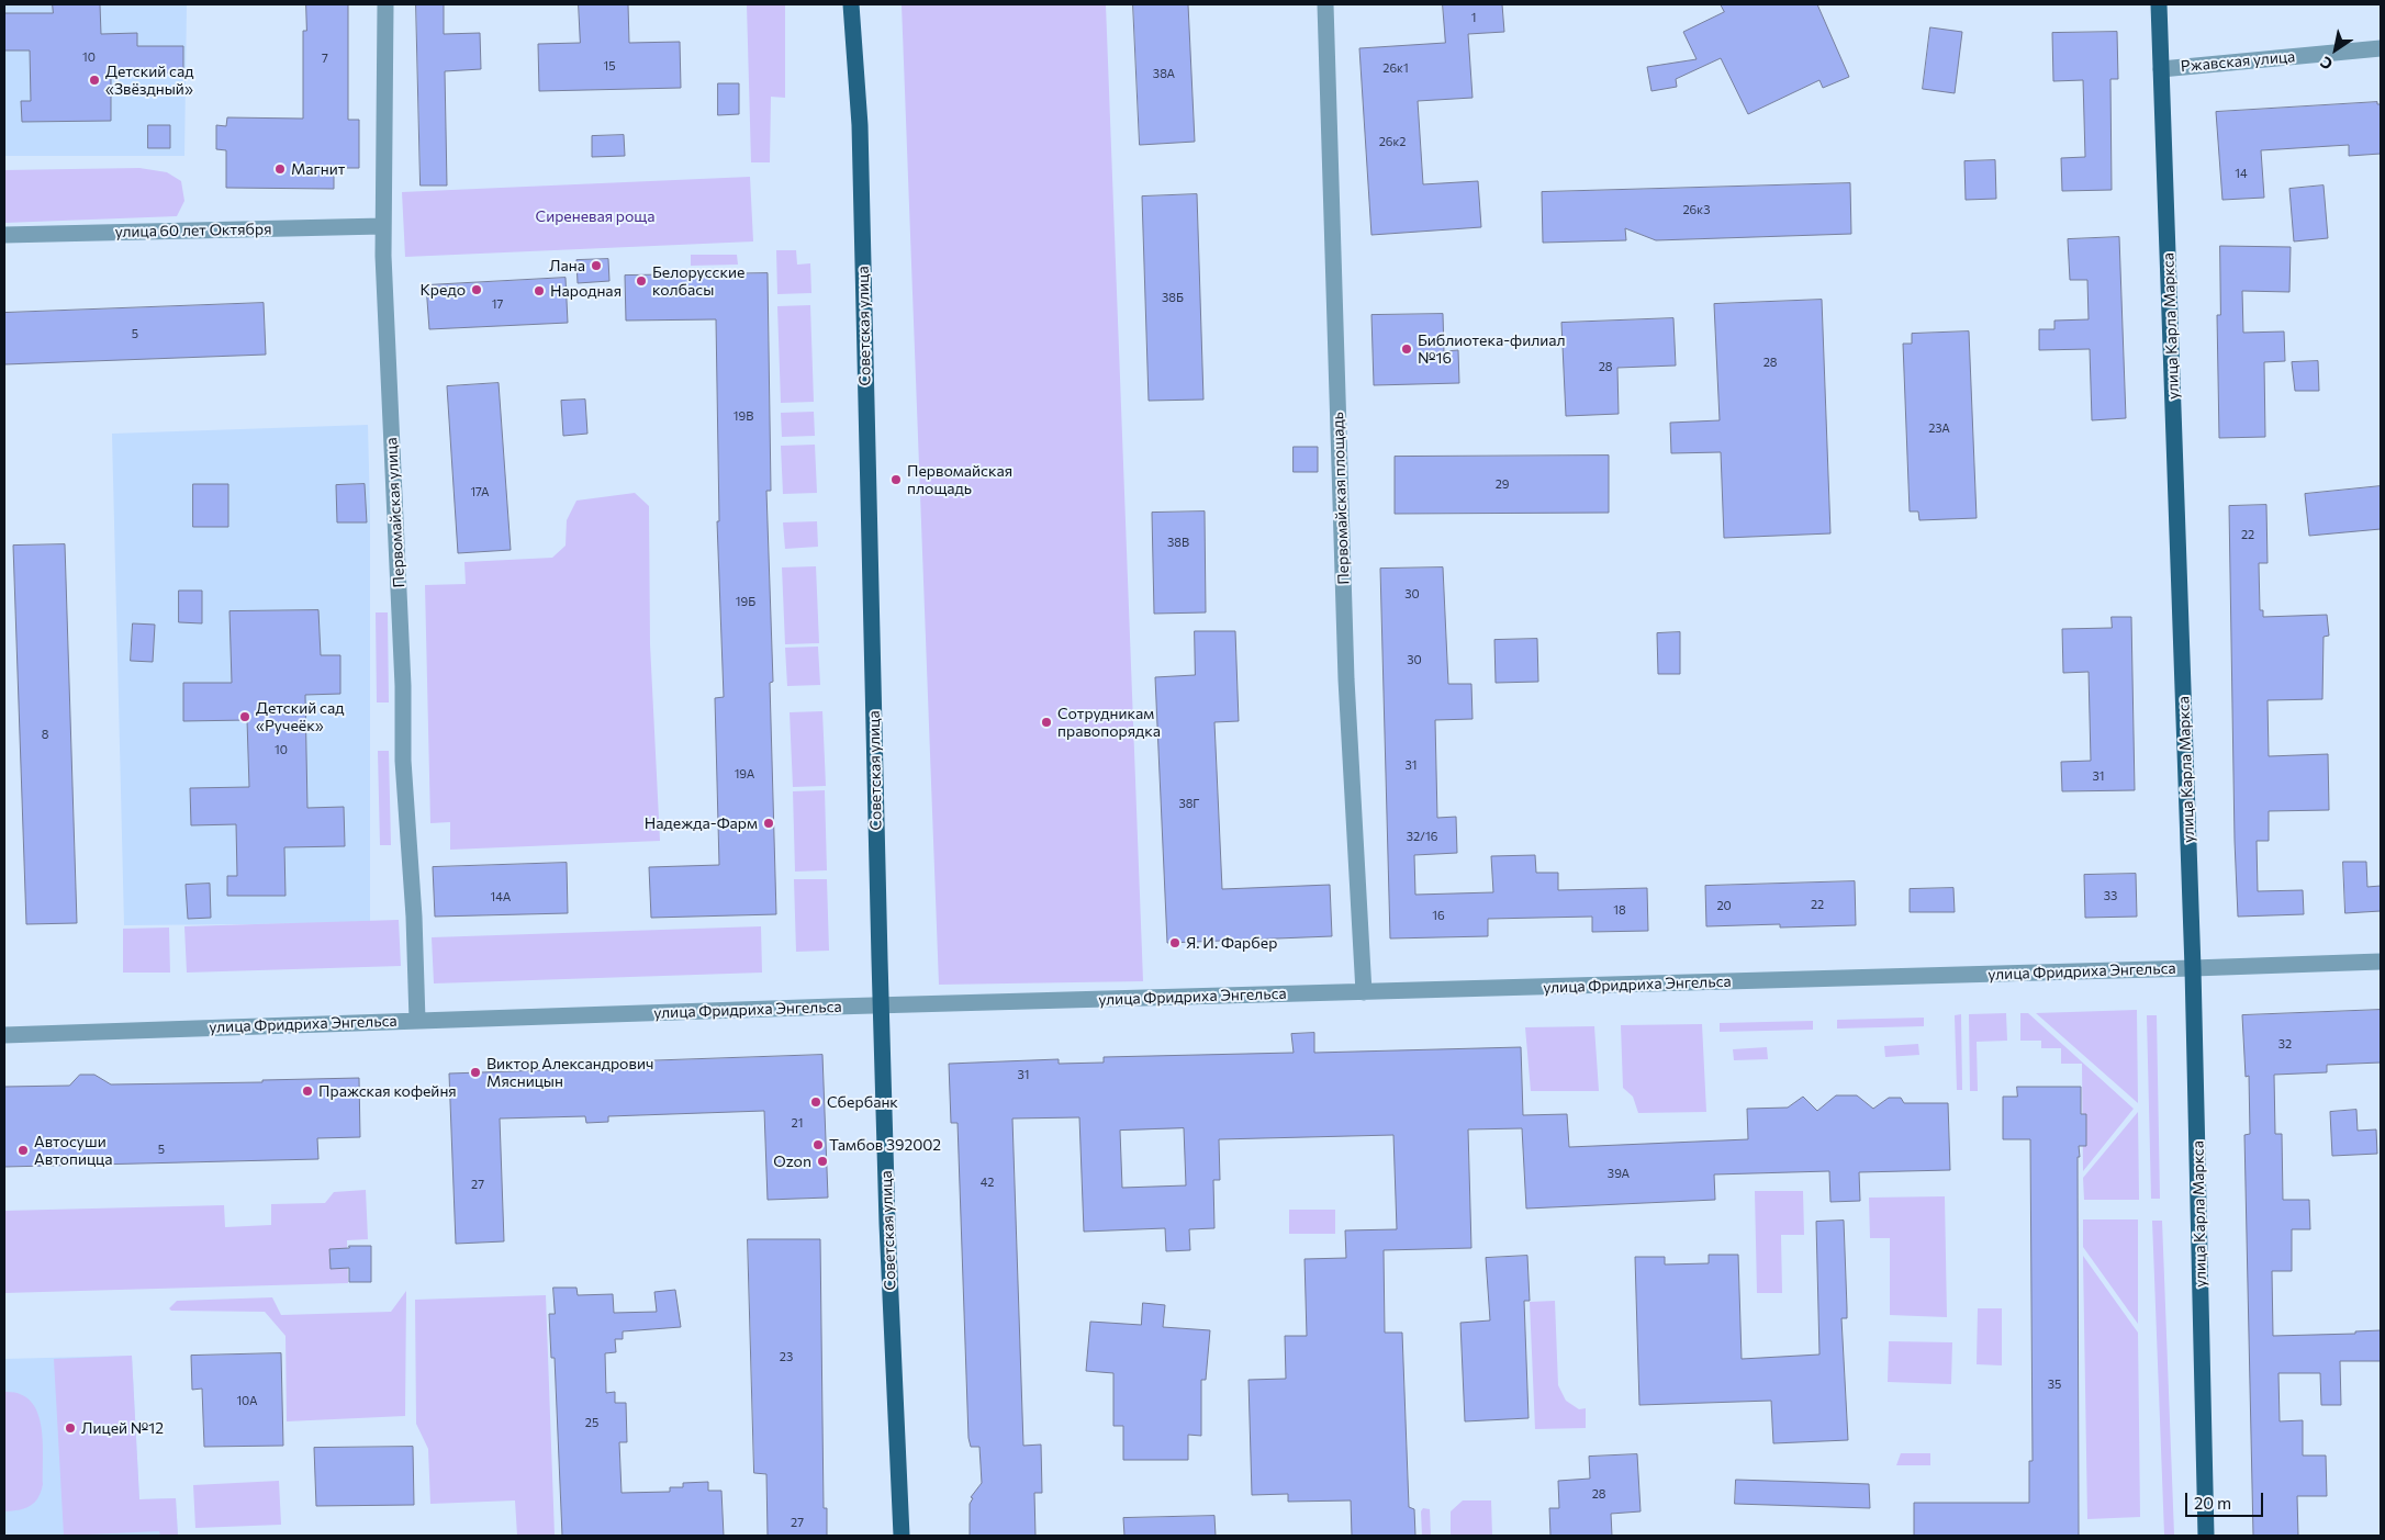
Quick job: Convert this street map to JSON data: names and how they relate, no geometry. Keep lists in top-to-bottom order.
{
  "streets": {
    "main road": ["Советская улица", "улица Карла Маркса"],
    "street": [
      "Ржавская улица",
      "улица 60 лет Октября",
      "Первомайская площадь",
      "Первомайская улица",
      "улица Фридриха Энгельса"
    ]
  },
  "crossings": [
    ["Ржавская улица", "улица Карла Маркса"],
    ["улица 60 лет Октября", "Первомайская улица"],
    ["Советская улица", "улица Фридриха Энгельса"],
    ["улица Карла Маркса", "улица Фридриха Энгельса"],
    ["Первомайская площадь", "улица Фридриха Энгельса"],
    ["Первомайская улица", "улица Фридриха Энгельса"]
  ],
  "parks": ["Сиреневая роща"],
  "places": [
    "Детский сад «Звёздный»",
    "Магнит",
    "Лана",
    "Белорусские колбасы",
    "Кредо",
    "Народная",
    "Библиотека-филиал №16",
    "Первомайская площадь",
    "Детский сад «Ручеёк»",
    "Сотрудникам правопорядка",
    "Надежда-Фарм",
    "Я. И. Фарбер",
    "Виктор Александрович Мясницын",
    "Пражская кофейня",
    "Сбербанк",
    "Тамбов 392002",
    "Автосуши Автопицца",
    "Ozon",
    "Лицей №12"
  ],
  "house_numbers": [
    "1",
    "10",
    "7",
    "15",
    "26к1",
    "38А",
    "26к2",
    "14",
    "26к3",
    "38Б",
    "17",
    "5",
    "28",
    "28",
    "19В",
    "23А",
    "29",
    "17А",
    "22",
    "38В",
    "30",
    "19Б",
    "30",
    "8",
    "10",
    "31",
    "19А",
    "31",
    "38Г",
    "32/16",
    "33",
    "14А",
    "22",
    "20",
    "18",
    "16",
    "32",
    "31",
    "21",
    "5",
    "39А",
    "42",
    "27",
    "23",
    "35",
    "10А",
    "25",
    "28",
    "27"
  ],
  "scale_bar": "20 m",
  "north": "bottom left"
}
